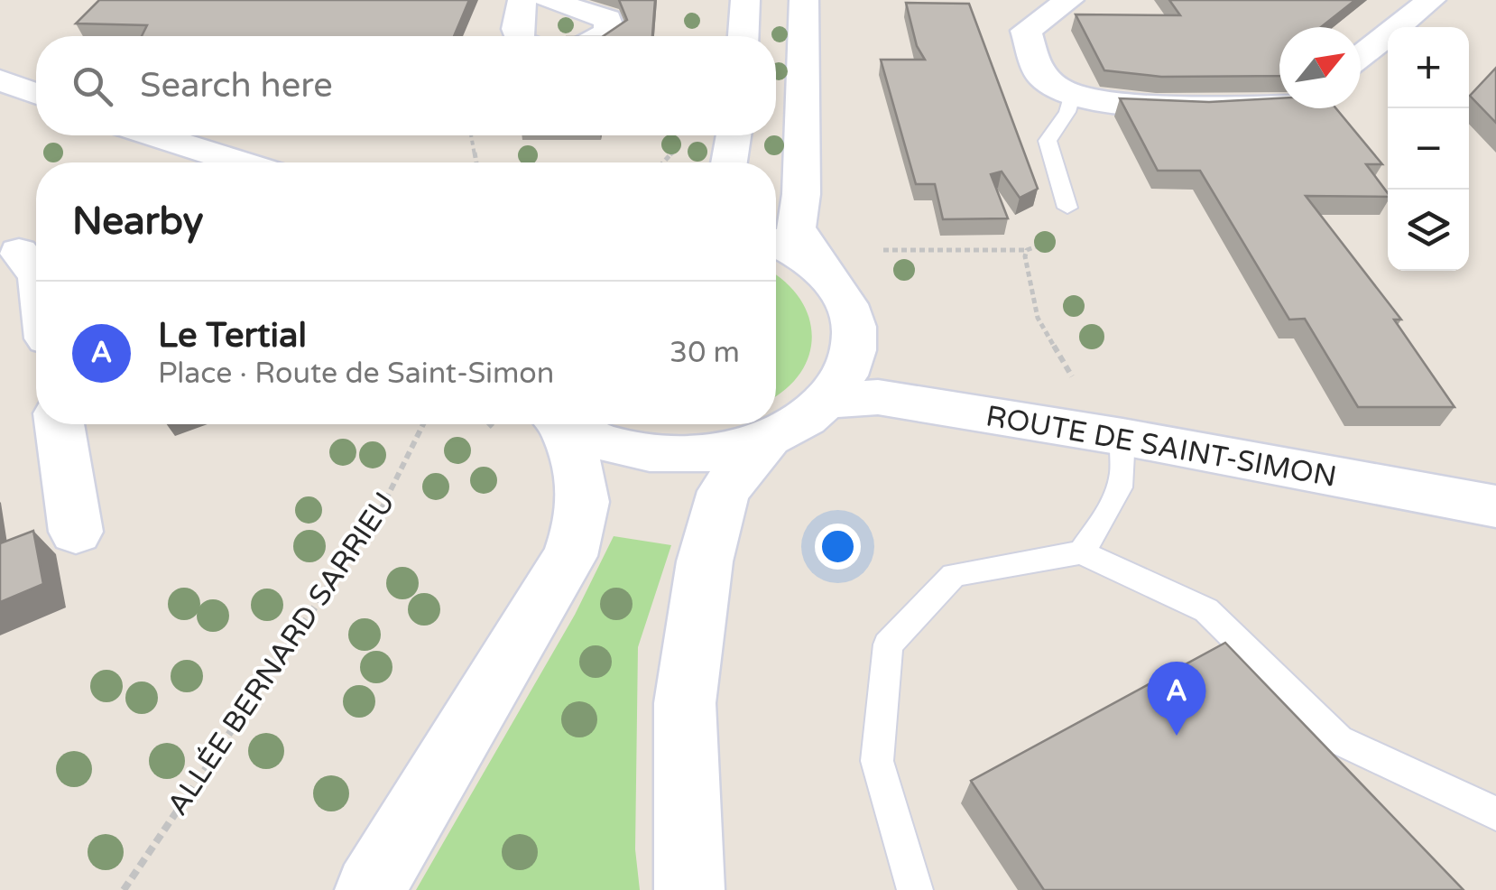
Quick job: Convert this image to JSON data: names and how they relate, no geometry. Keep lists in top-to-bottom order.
{
  "streets": {
    "street": ["ROUTE DE SAINT-SIMON"],
    "path": ["ALLÉE BERNARD SARRIEU"]
  },
  "north": "top right",
  "page": {
    "map_buttons": ["+", "−"],
    "search": "Search here",
    "heading": "Nearby",
    "list": [
      {
        "mark": "A",
        "name": "Le Tertial",
        "note": "Place · Route de Saint-Simon",
        "value": "30 m"
      }
    ],
    "pins": "A"
  }
}
